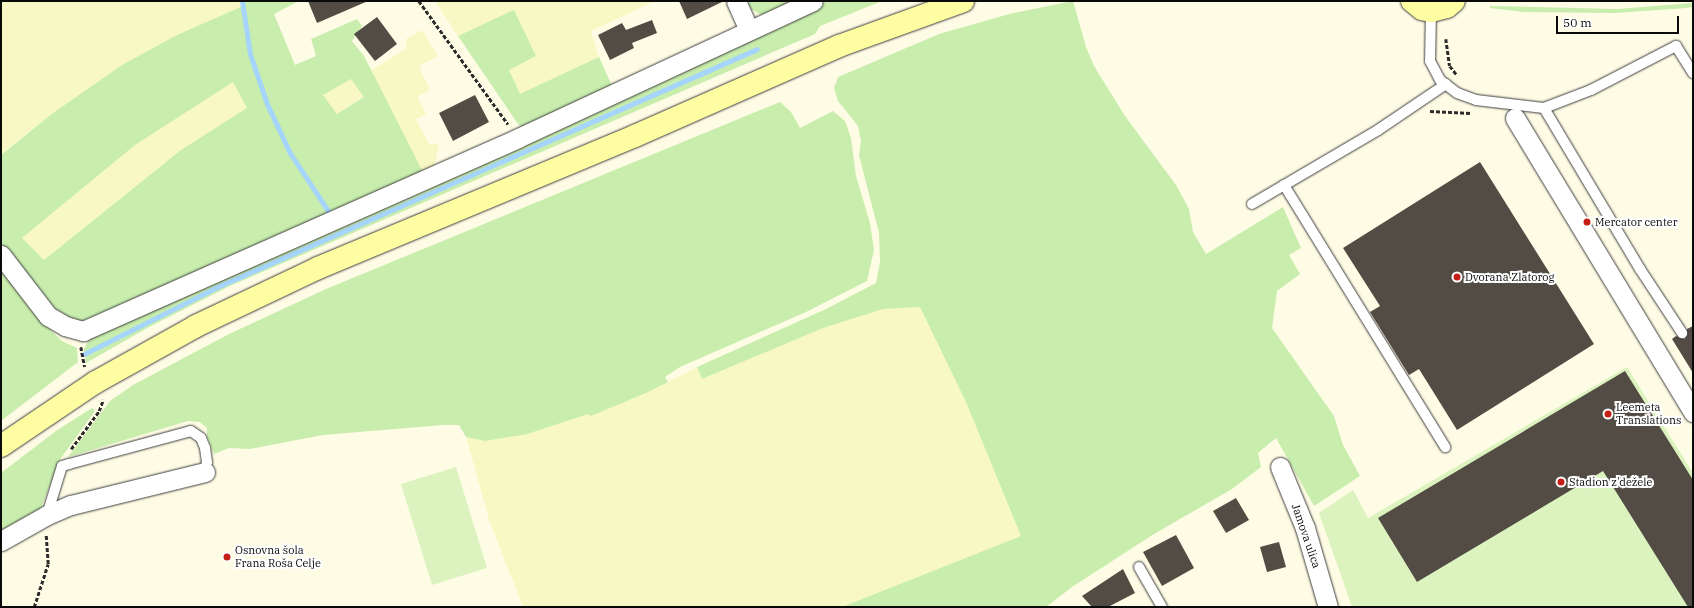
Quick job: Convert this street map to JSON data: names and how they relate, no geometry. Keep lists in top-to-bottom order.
{
  "streets": {
    "street": ["Jamova ulica"]
  },
  "places": [
    "Mercator center",
    "Dvorana Zlatorog",
    "Leemeta Translations",
    "Stadion z'dežele",
    "Osnovna šola Frana Roša Celje"
  ],
  "scale_bar": "50 m"
}
